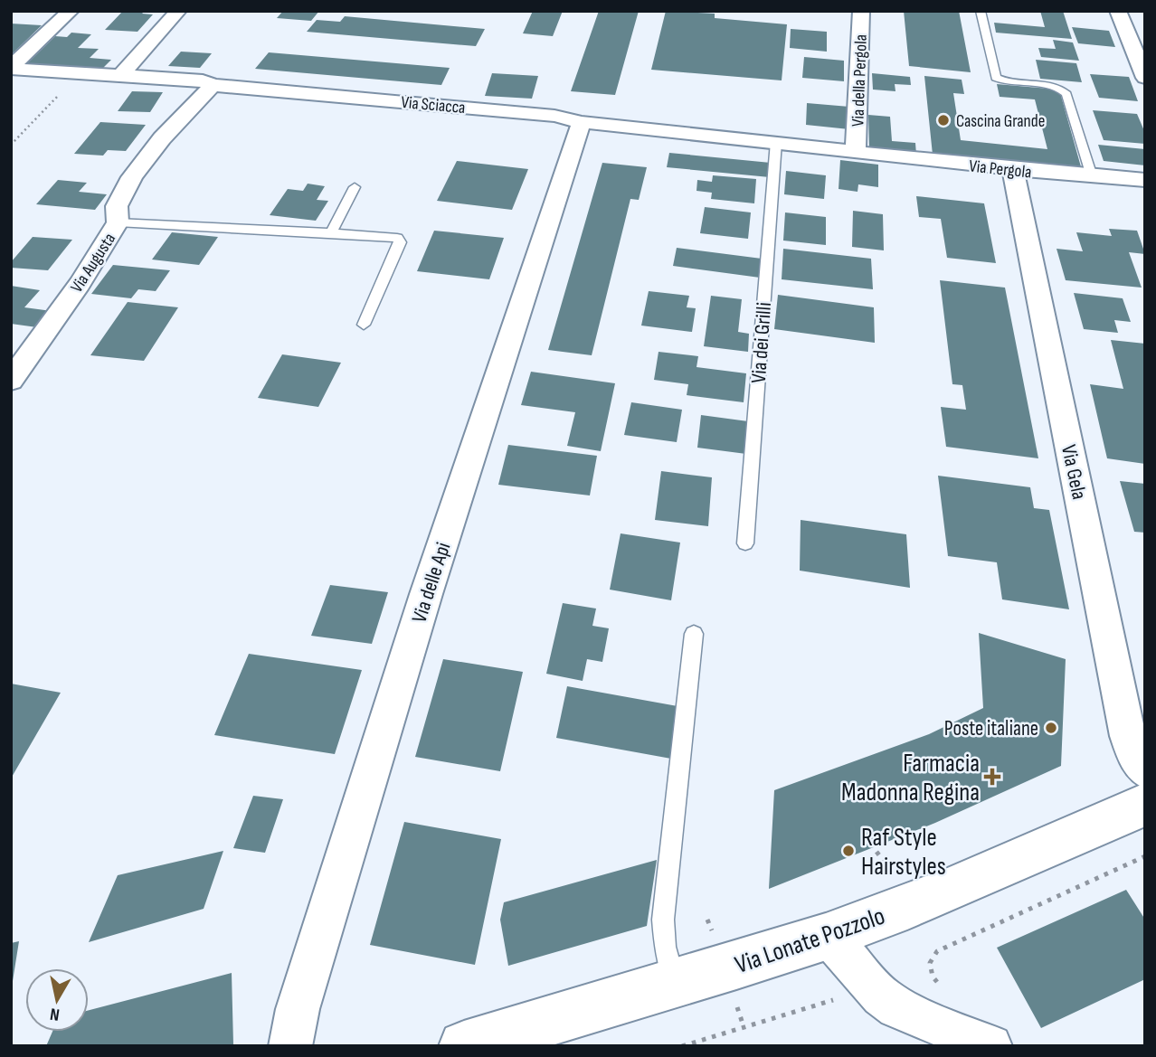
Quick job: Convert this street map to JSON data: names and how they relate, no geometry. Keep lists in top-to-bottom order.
{
  "streets": {
    "street": [
      "Via della Pergola",
      "Via Sciacca",
      "Via Pergola",
      "Via Augusta",
      "Via Gela",
      "Via delle Api",
      "Via Lonate Pozzolo"
    ],
    "lane": ["Via dei Grilli"]
  },
  "crossings": [
    ["Via della Pergola", "Via Sciacca"],
    ["Via della Pergola", "Via Pergola"],
    ["Via Sciacca", "Via Pergola"],
    ["Via Sciacca", "Via Augusta"],
    ["Via Sciacca", "Via dei Grilli"],
    ["Via Sciacca", "Via delle Api"],
    ["Via Pergola", "Via Gela"]
  ],
  "places": {
    "other": ["Cascina Grande", "Poste italiane", "Raf Style Hairstyles"],
    "health": ["Farmacia Madonna Regina"]
  },
  "north": "bottom"
}
